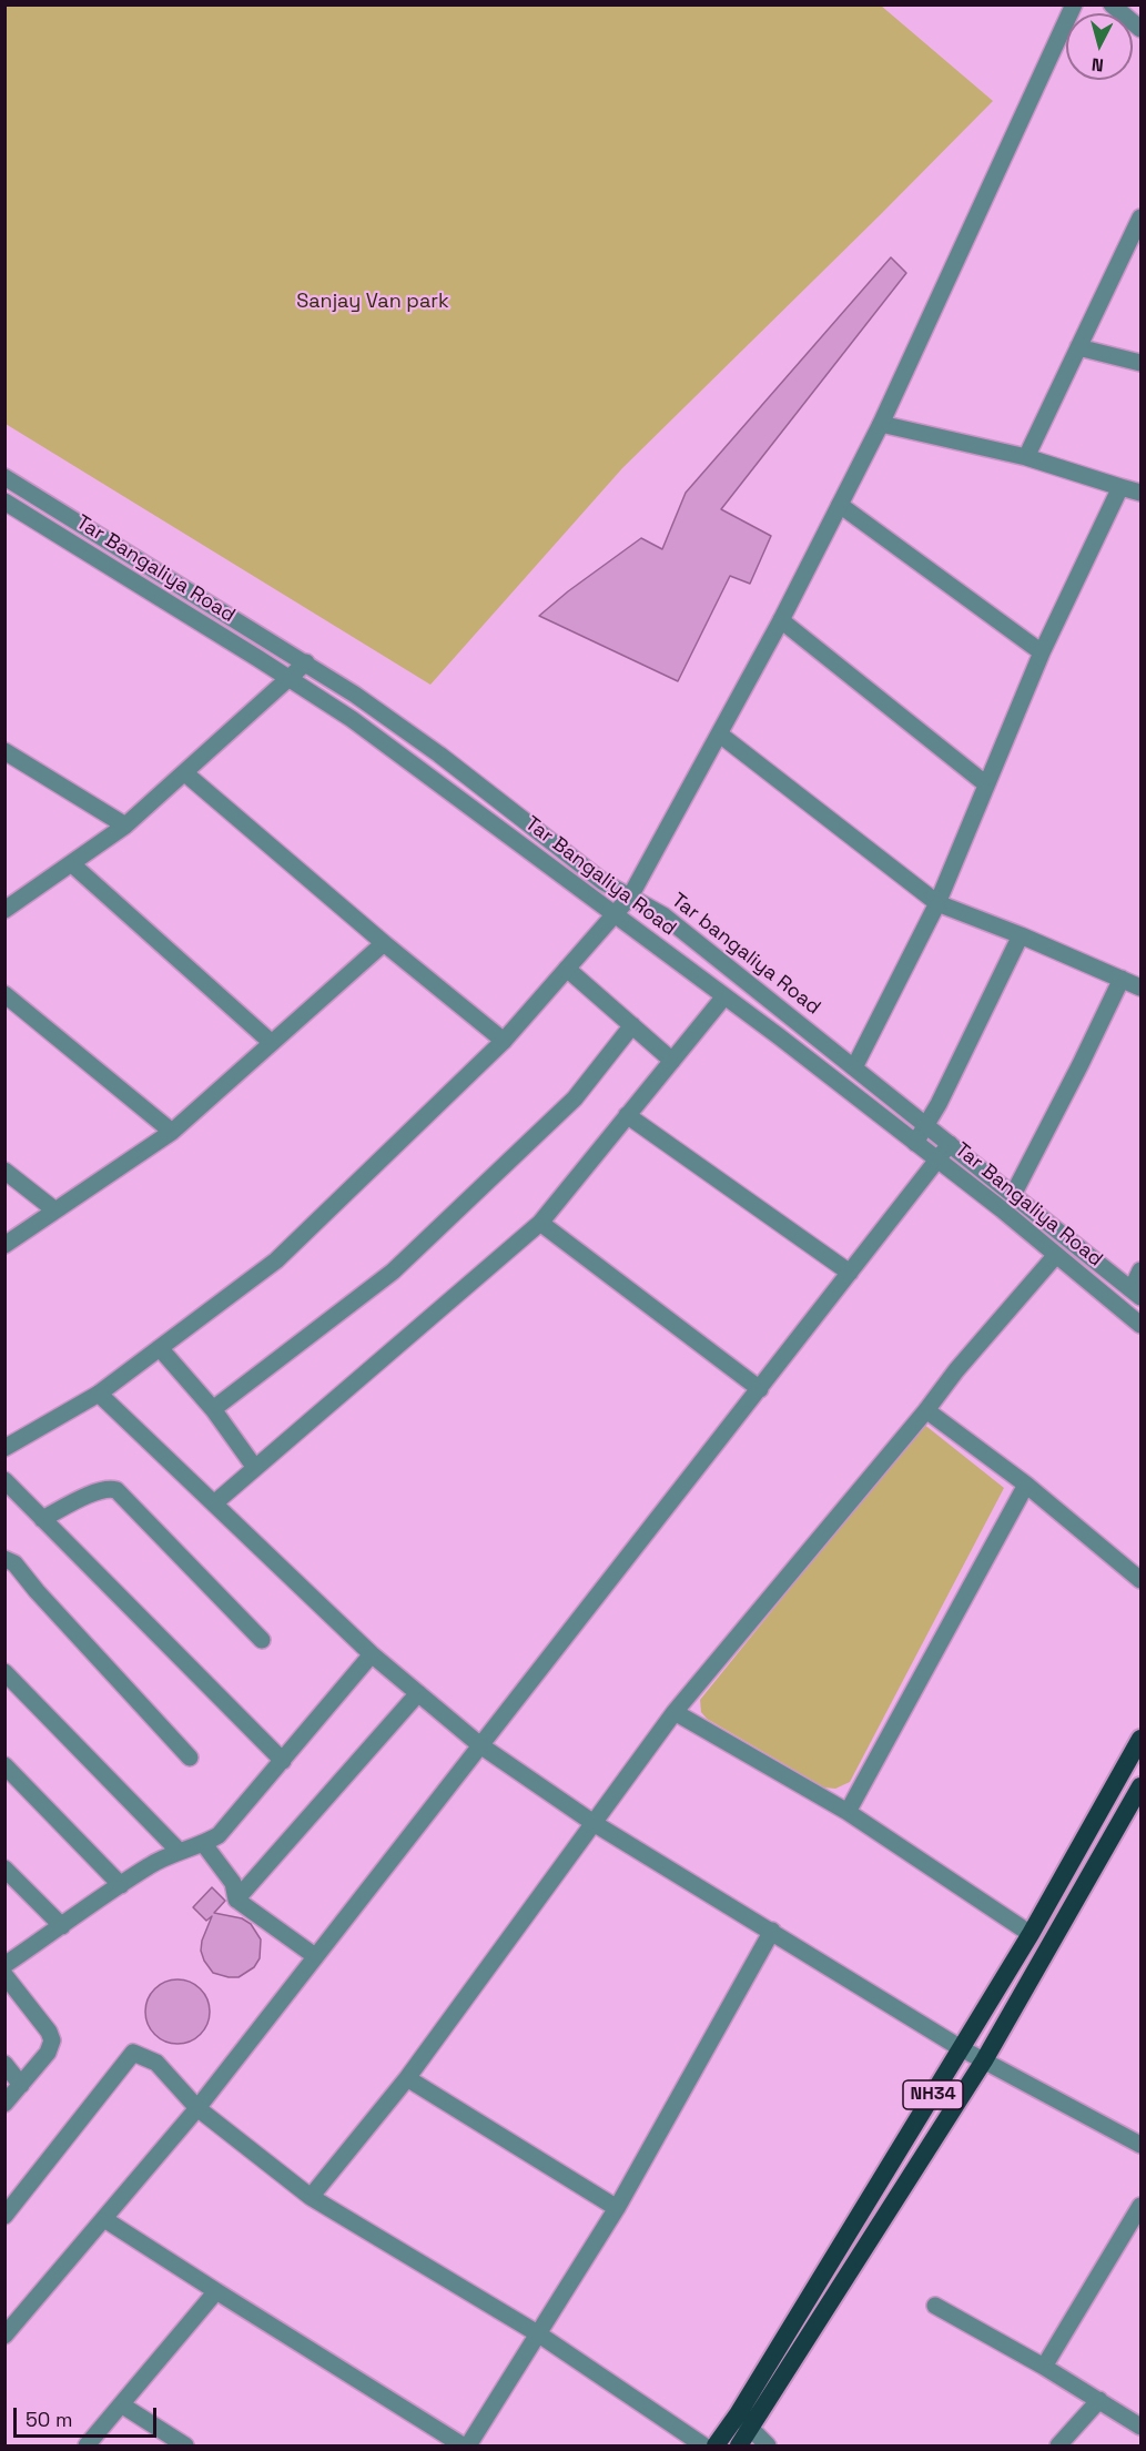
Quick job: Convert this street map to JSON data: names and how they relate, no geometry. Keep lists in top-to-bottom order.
{
  "streets": {
    "highway": ["NH34"],
    "street": ["Tar Bangaliya Road", "Tar bangaliya Road"]
  },
  "parks": ["Sanjay Van park"],
  "scale_bar": "50 m",
  "north": "bottom"
}
